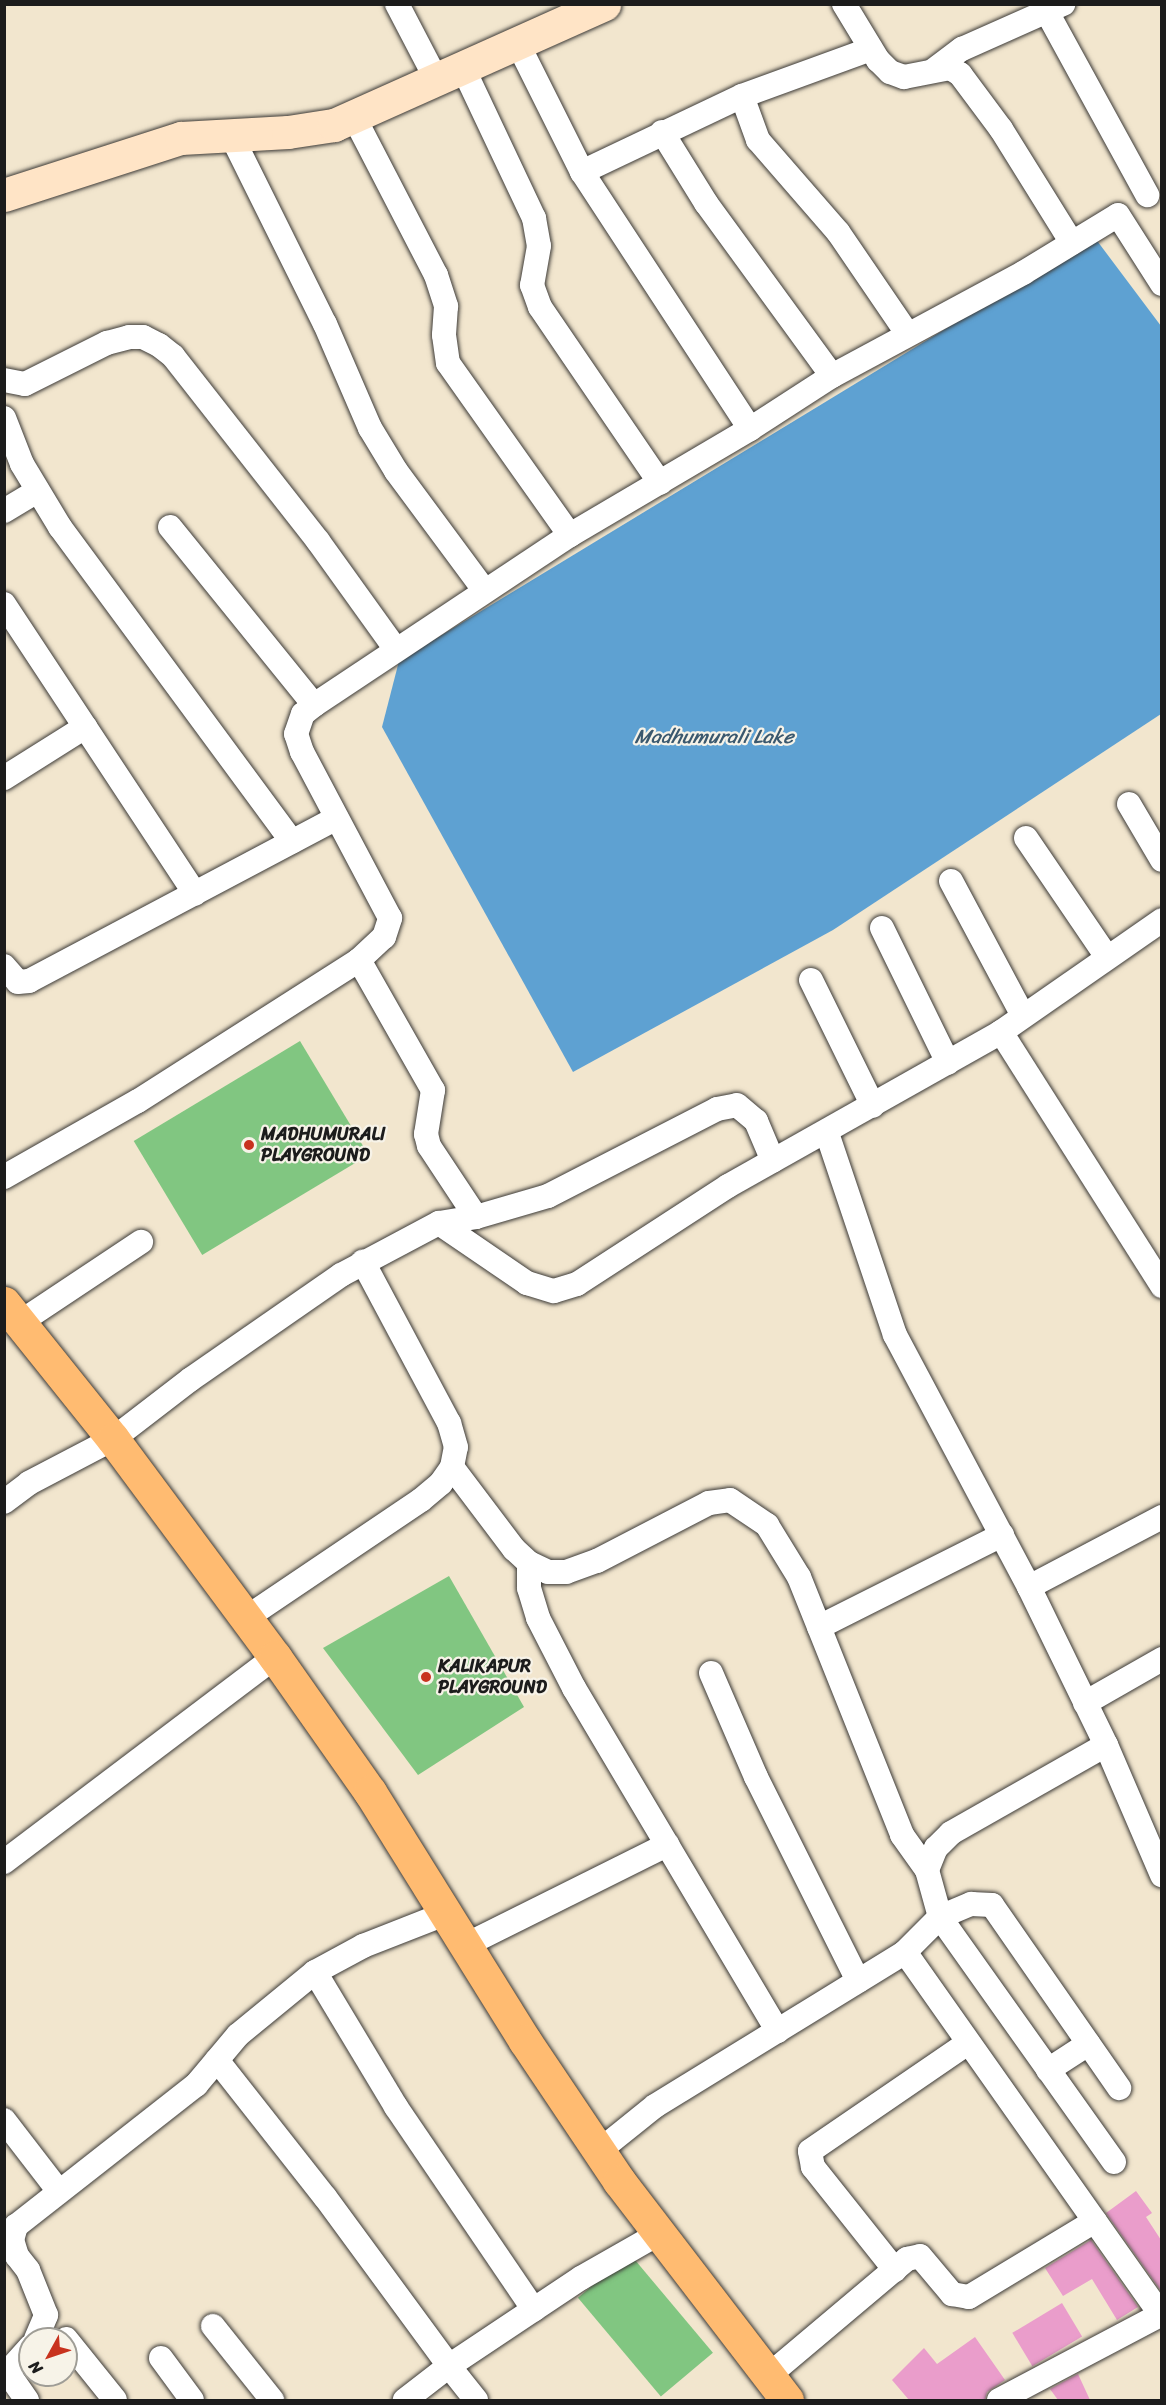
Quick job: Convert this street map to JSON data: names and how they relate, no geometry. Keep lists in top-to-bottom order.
{
  "water": ["Madhumurali Lake"],
  "places": ["MADHUMURALI PLAYGROUND", "KALIKAPUR PLAYGROUND"],
  "north": "bottom left"
}
